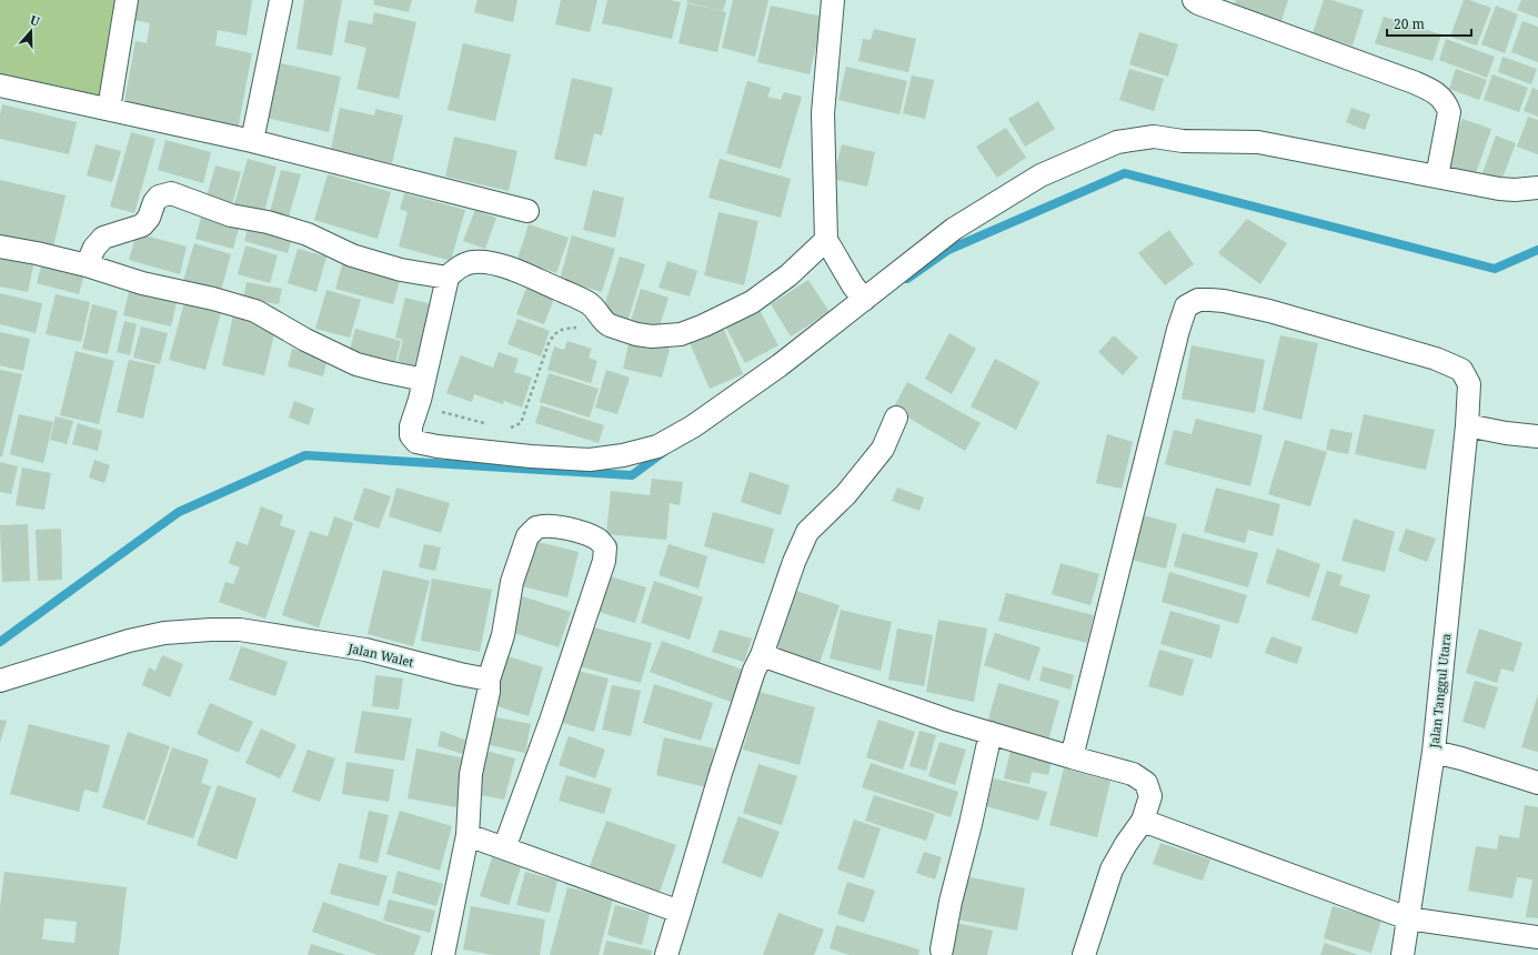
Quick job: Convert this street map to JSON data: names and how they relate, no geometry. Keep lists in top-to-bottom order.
{
  "streets": {
    "street": ["Jalan Walet", "Jalan Tanggul Utara"]
  },
  "scale_bar": "20 m",
  "north": "top"
}
